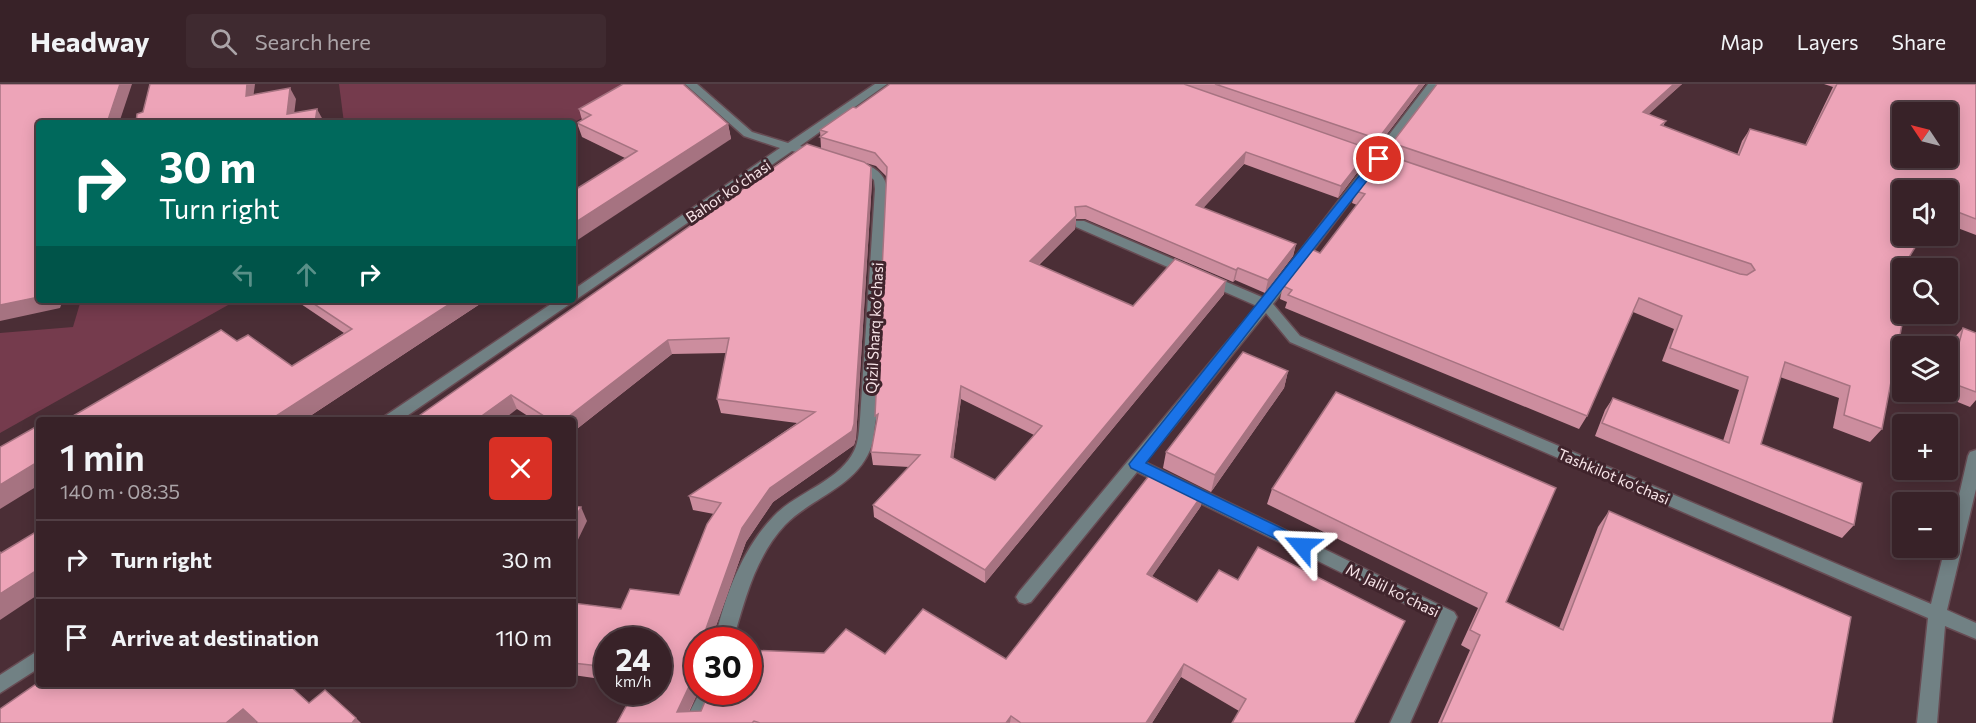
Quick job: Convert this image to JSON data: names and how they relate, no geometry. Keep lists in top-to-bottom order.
{
  "streets": {
    "street": [
      "Bahor koʻchasi",
      "Qizil Sharq koʻchasi",
      "Tashkilot koʻchasi",
      "M. Jalil koʻchasi"
    ]
  },
  "crossings": [
    ["Bahor koʻchasi", "Qizil Sharq koʻchasi"]
  ],
  "north": "top left",
  "page": {
    "header": "Headway",
    "search": "Search here",
    "nav": ["Map", "Layers", "Share"],
    "map_buttons": ["+", "−"],
    "turn": ["30 m", "Turn right"],
    "heading": ["1 min", "140 m · 08:35"],
    "list": [
      {
        "name": "Turn right",
        "value": "30 m"
      },
      {
        "name": "Arrive at destination",
        "value": "110 m"
      }
    ],
    "speed": "24 km/h",
    "limit": "30"
  }
}
